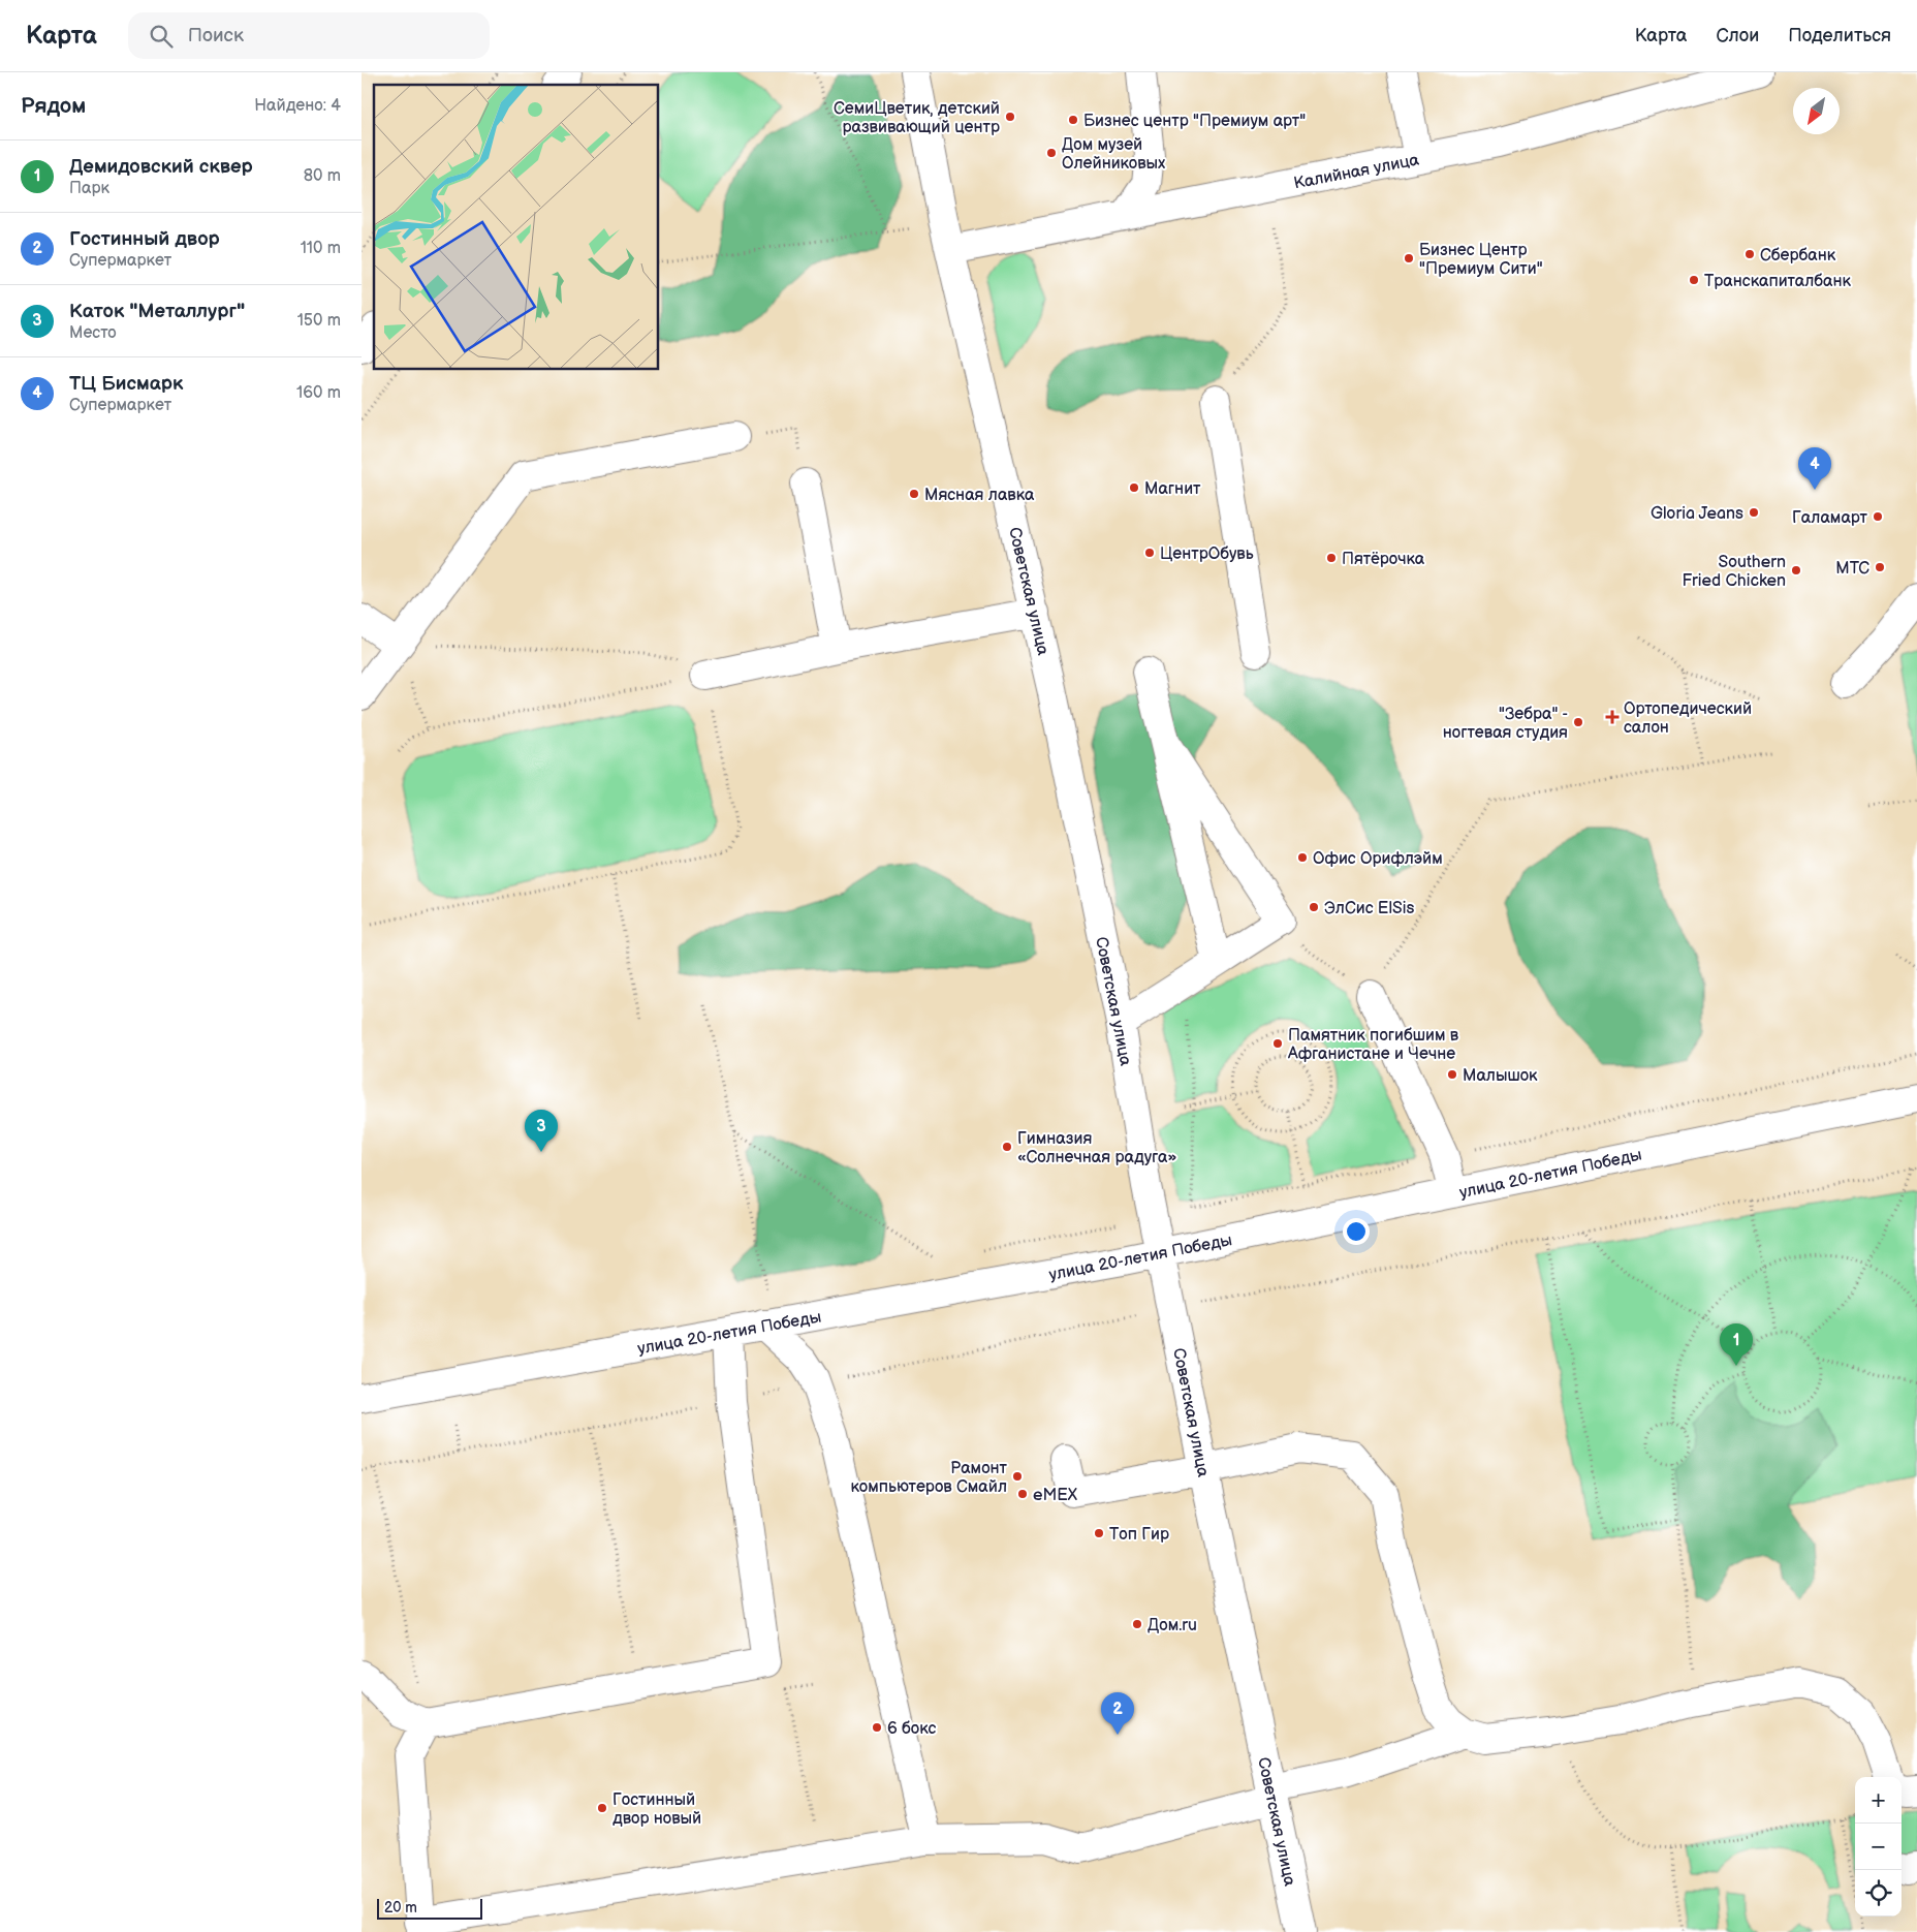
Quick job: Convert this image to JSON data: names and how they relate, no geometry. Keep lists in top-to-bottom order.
{
  "streets": {
    "street": ["Калийная улица", "Советская улица", "улица 20-летия Победы"]
  },
  "crossings": [
    ["Калийная улица", "Советская улица"],
    ["Советская улица", "улица 20-летия Победы"]
  ],
  "places": {
    "other": [
      "СемиЦветик, детский развивающий центр",
      "Бизнес центр \"Премиум арт\"",
      "Дом музей Олейниковых",
      "Сбербанк",
      "Бизнес Центр \"Премиум Сити\"",
      "Транскапиталбанк",
      "Магнит",
      "Мясная лавка",
      "Gloria Jeans",
      "Галамарт",
      "ЦентрОбувь",
      "Пятёрочка",
      "МТС",
      "Southern Fried Chicken",
      "\"Зебра\" - ногтевая студия",
      "Офис Орифлэйм",
      "ЭлСис ElSis",
      "Памятник погибшим в Афганистане и Чечне",
      "Малышок",
      "Гимназия «Солнечная радуга»",
      "Рамонт компьютеров Смайл",
      "eMEX",
      "Топ Гир",
      "Дом.ru",
      "6 бокс",
      "Гостинный двор новый"
    ],
    "health": ["Ортопедический салон"]
  },
  "scale_bar": "20 m",
  "north": "bottom left",
  "page": {
    "header": "Карта",
    "search": "Поиск",
    "nav": ["Карта", "Слои", "Поделиться"],
    "heading": ["Рядом", "Найдено: 4"],
    "list": [
      {
        "mark": "1",
        "name": "Демидовский сквер",
        "note": "Парк",
        "value": "80 m"
      },
      {
        "mark": "2",
        "name": "Гостинный двор",
        "note": "Супермаркет",
        "value": "110 m"
      },
      {
        "mark": "3",
        "name": "Каток \"Металлург\"",
        "note": "Место",
        "value": "150 m"
      },
      {
        "mark": "4",
        "name": "ТЦ Бисмарк",
        "note": "Супермаркет",
        "value": "160 m"
      }
    ],
    "pins": [
      "4",
      "3",
      "1",
      "2"
    ],
    "map_buttons": ["+", "−"],
    "scale": "20 m"
  }
}
